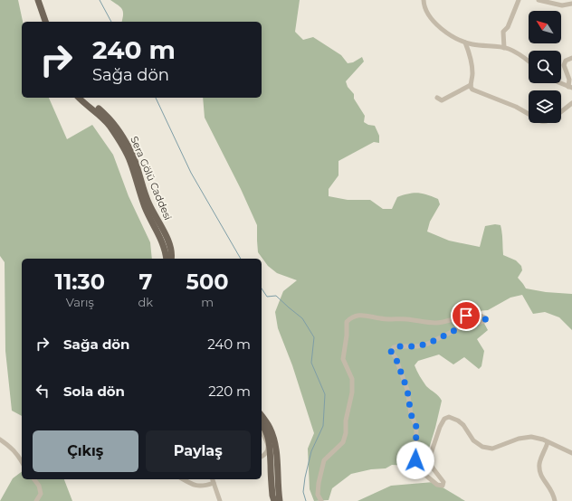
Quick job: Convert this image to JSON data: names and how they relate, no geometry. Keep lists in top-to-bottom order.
{
  "streets": {
    "main road": ["Sera Gölü Caddesi"]
  },
  "north": "top left",
  "page": {
    "turn": ["240 m", "Sağa dön"],
    "eta": [
      "11:30",
      "Varış",
      "7",
      "dk",
      "500",
      "m"
    ],
    "list": [
      {
        "name": "Sağa dön",
        "value": "240 m"
      },
      {
        "name": "Sola dön",
        "value": "220 m"
      }
    ],
    "buttons": ["Çıkış", "Paylaş"]
  }
}
